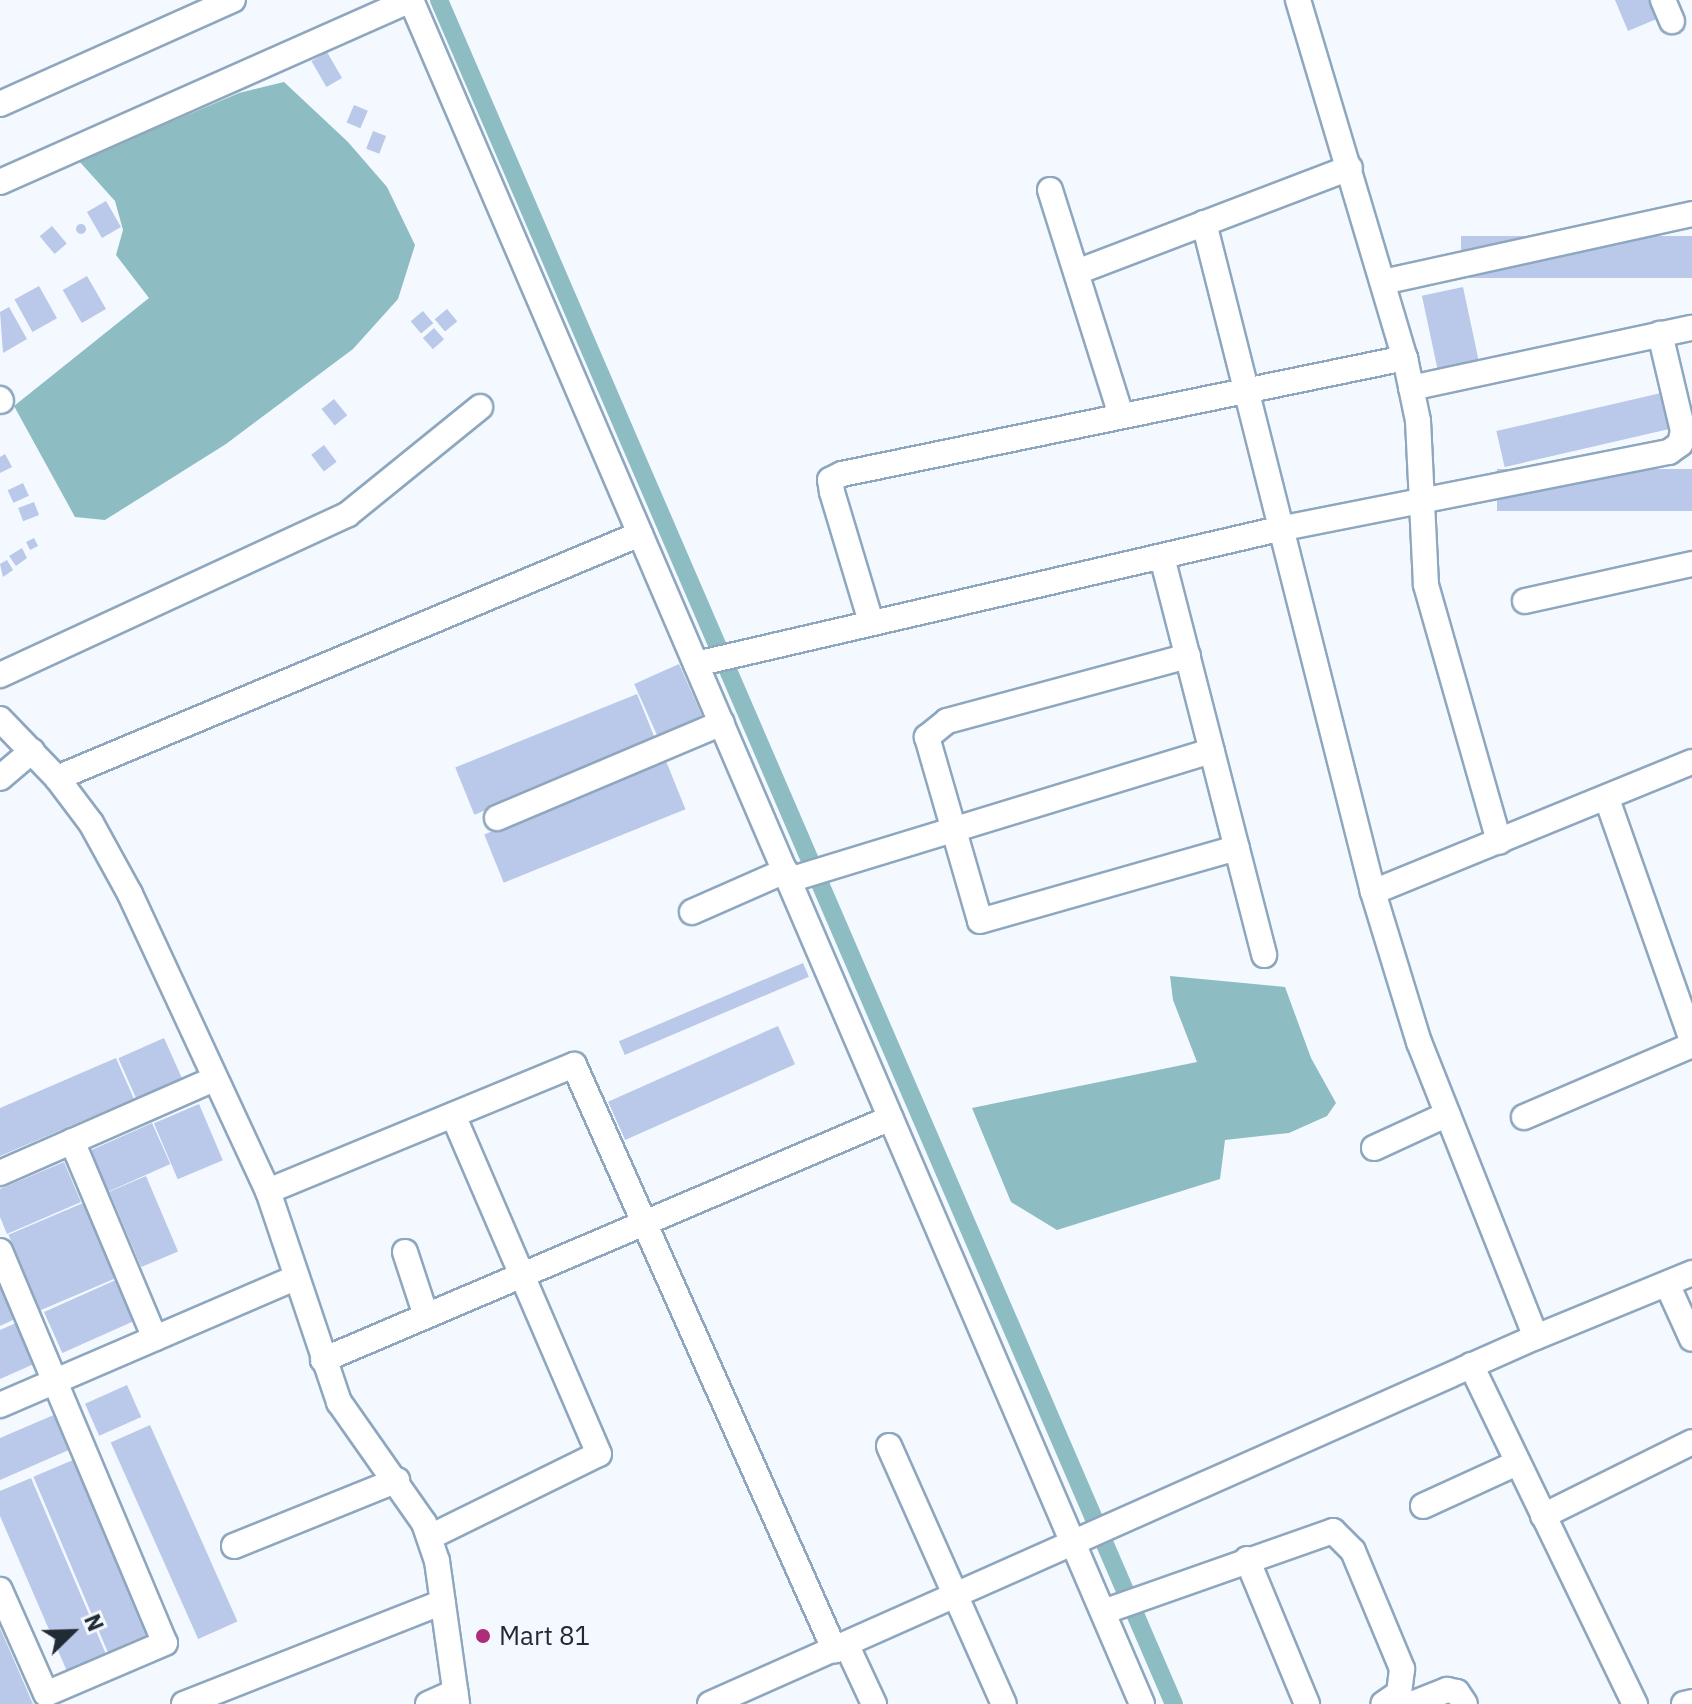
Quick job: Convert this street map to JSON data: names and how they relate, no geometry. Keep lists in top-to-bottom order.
{
  "places": ["Mart 81"],
  "north": "top right"
}
